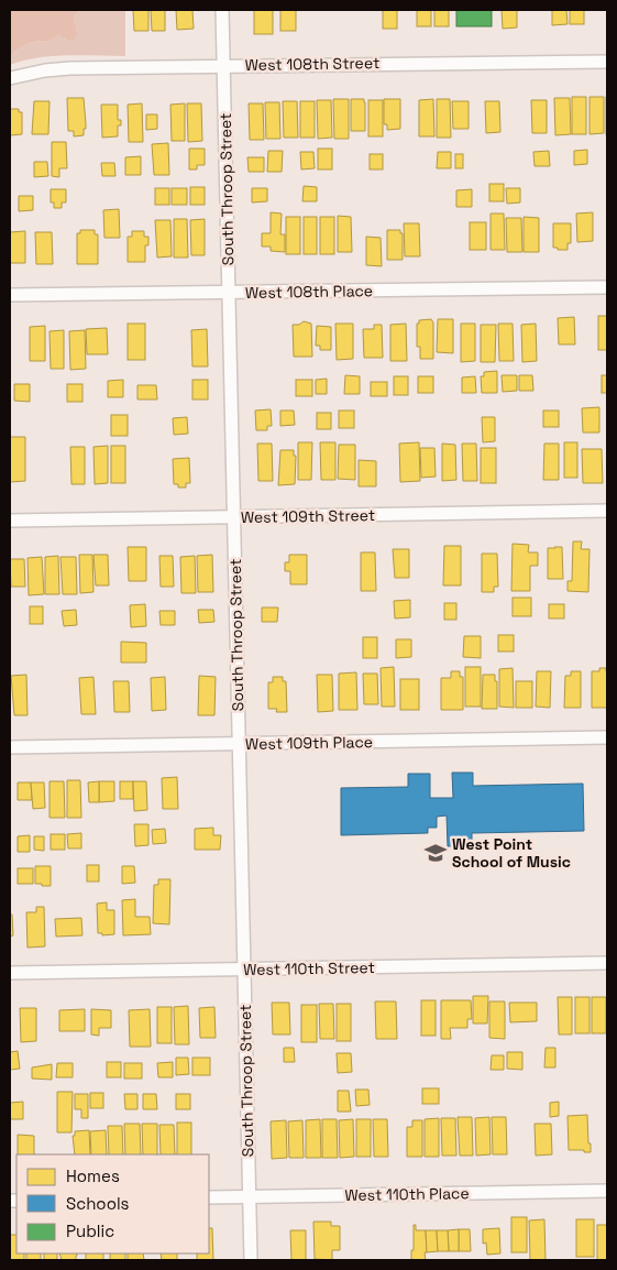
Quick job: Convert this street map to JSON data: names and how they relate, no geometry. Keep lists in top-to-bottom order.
{
  "streets": {
    "street": [
      "West 108th Street",
      "South Throop Street",
      "West 108th Place",
      "West 109th Street",
      "West 109th Place",
      "West 110th Street",
      "West 110th Place"
    ]
  },
  "crossings": [
    ["West 108th Street", "South Throop Street"],
    ["South Throop Street", "West 108th Place"],
    ["South Throop Street", "West 109th Street"],
    ["South Throop Street", "West 109th Place"],
    ["South Throop Street", "West 110th Street"],
    ["South Throop Street", "West 110th Place"]
  ],
  "places": {
    "school or university": ["West Point School of Music"]
  },
  "legend": ["Homes", "Schools", "Public"]
}
